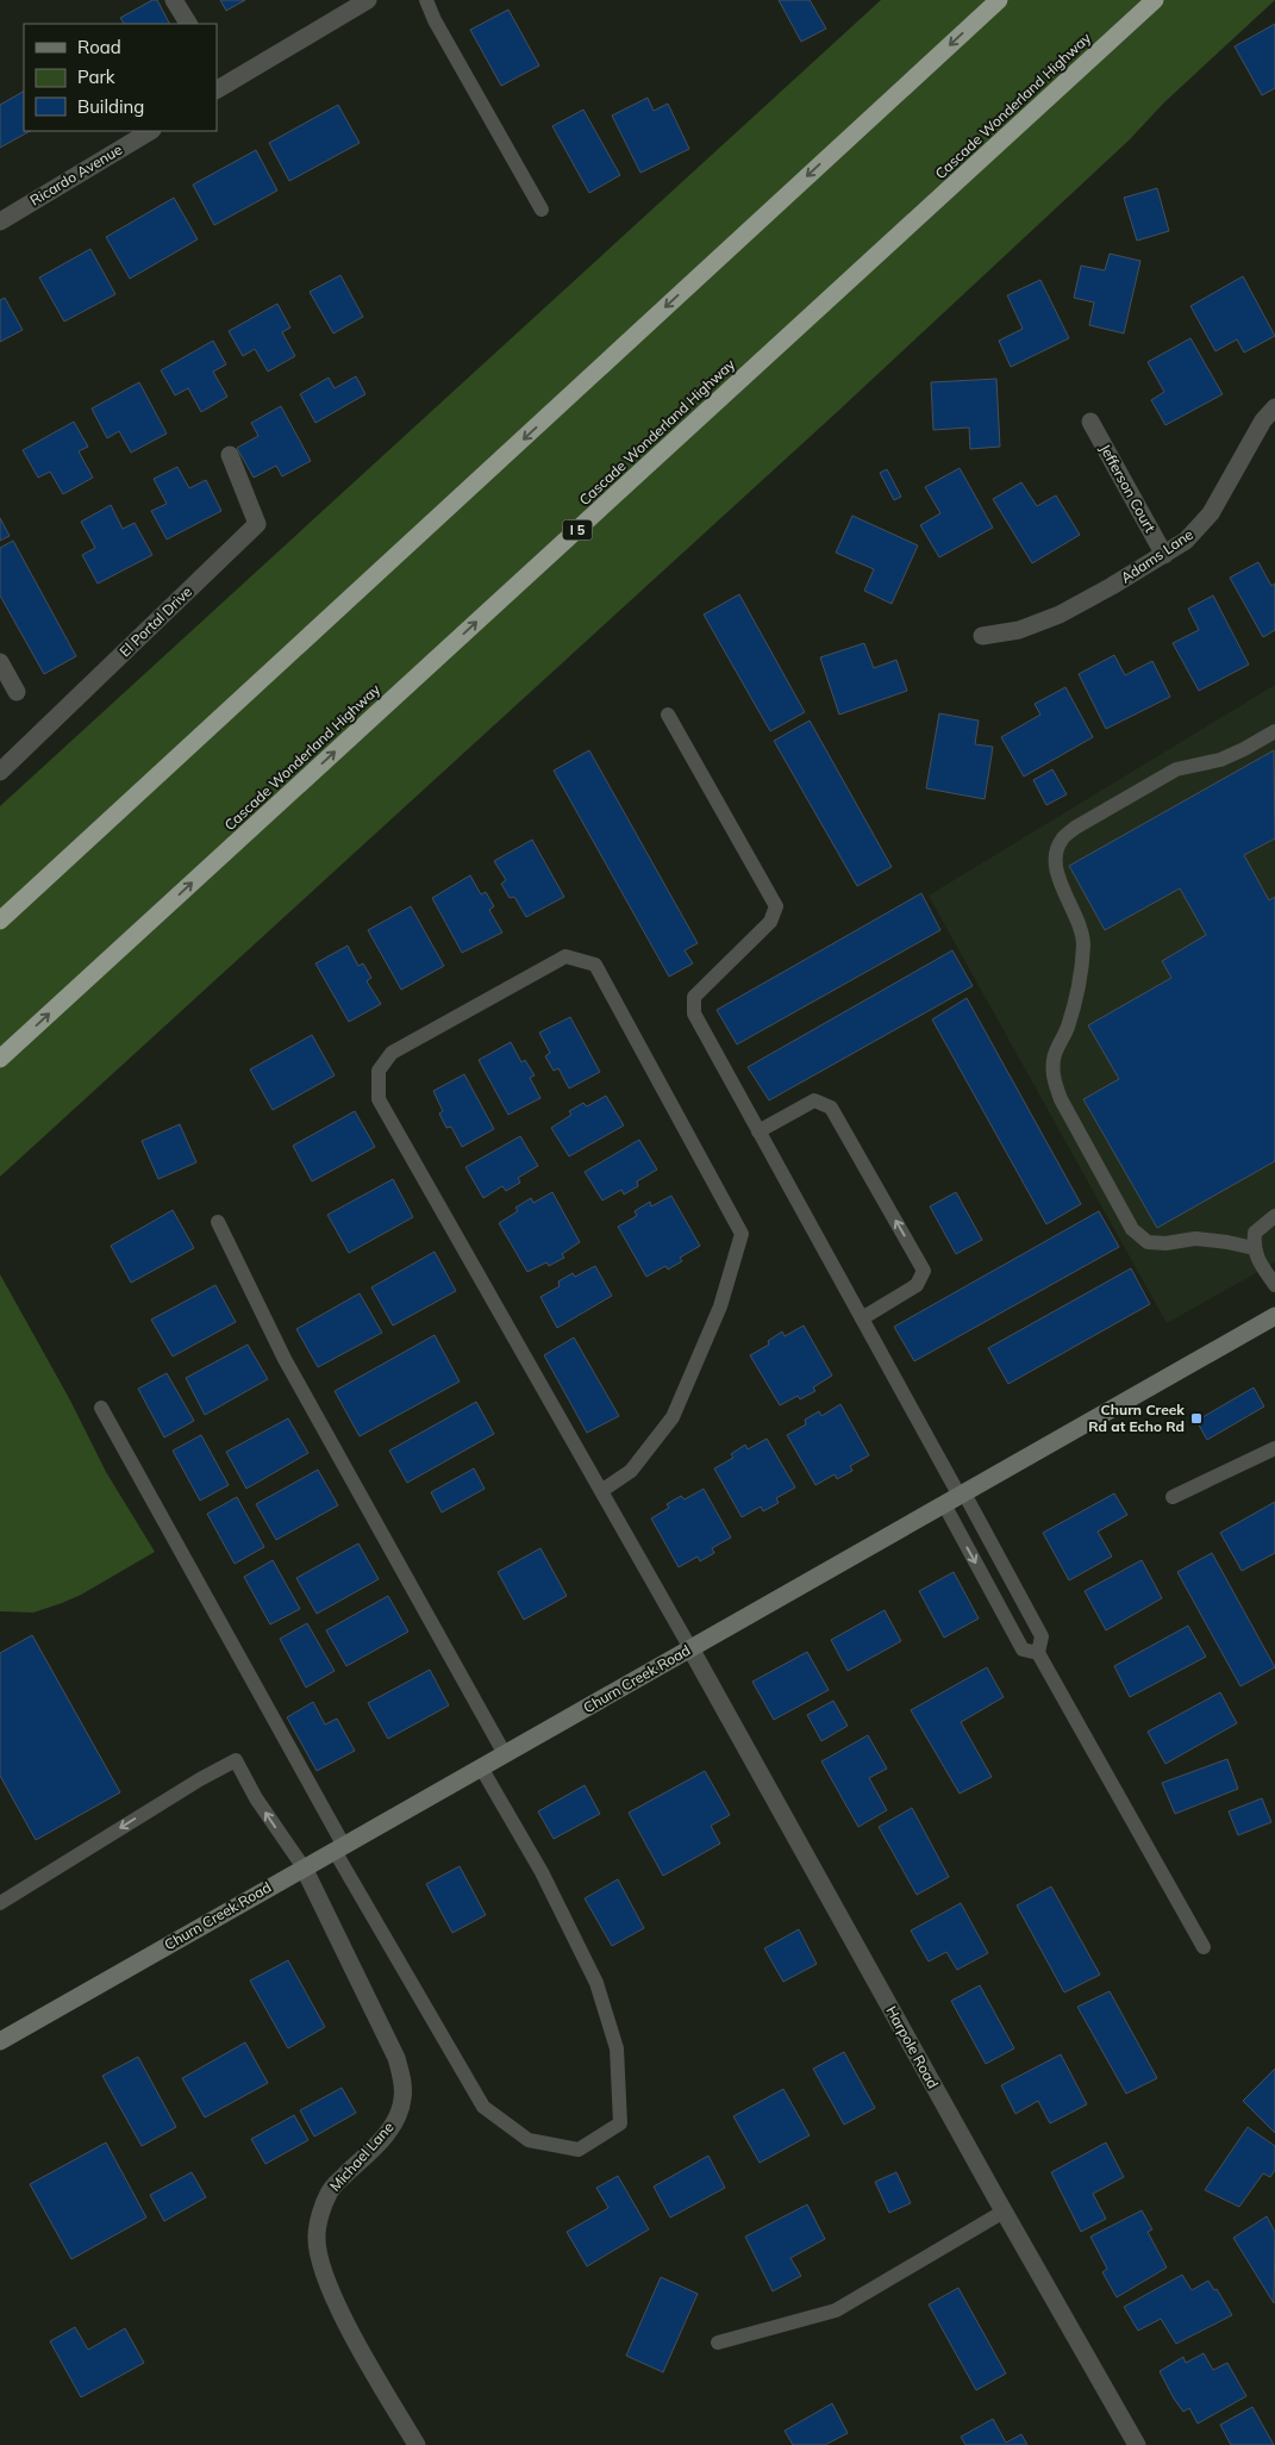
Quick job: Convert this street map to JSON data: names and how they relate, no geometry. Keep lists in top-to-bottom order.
{
  "streets": {
    "highway": ["Cascade Wonderland Highway", "I 5"],
    "main road": ["Churn Creek Road"],
    "street": [
      "Ricardo Avenue",
      "Jefferson Court",
      "Adams Lane",
      "El Portal Drive",
      "Harpole Road",
      "Michael Lane"
    ]
  },
  "crossings": [
    ["Jefferson Court", "Adams Lane"],
    ["Churn Creek Road", "Harpole Road"],
    ["Churn Creek Road", "Michael Lane"]
  ],
  "places": {
    "transit": ["Churn Creek Rd at Echo Rd"]
  },
  "legend": ["Road", "Park", "Building"]
}
